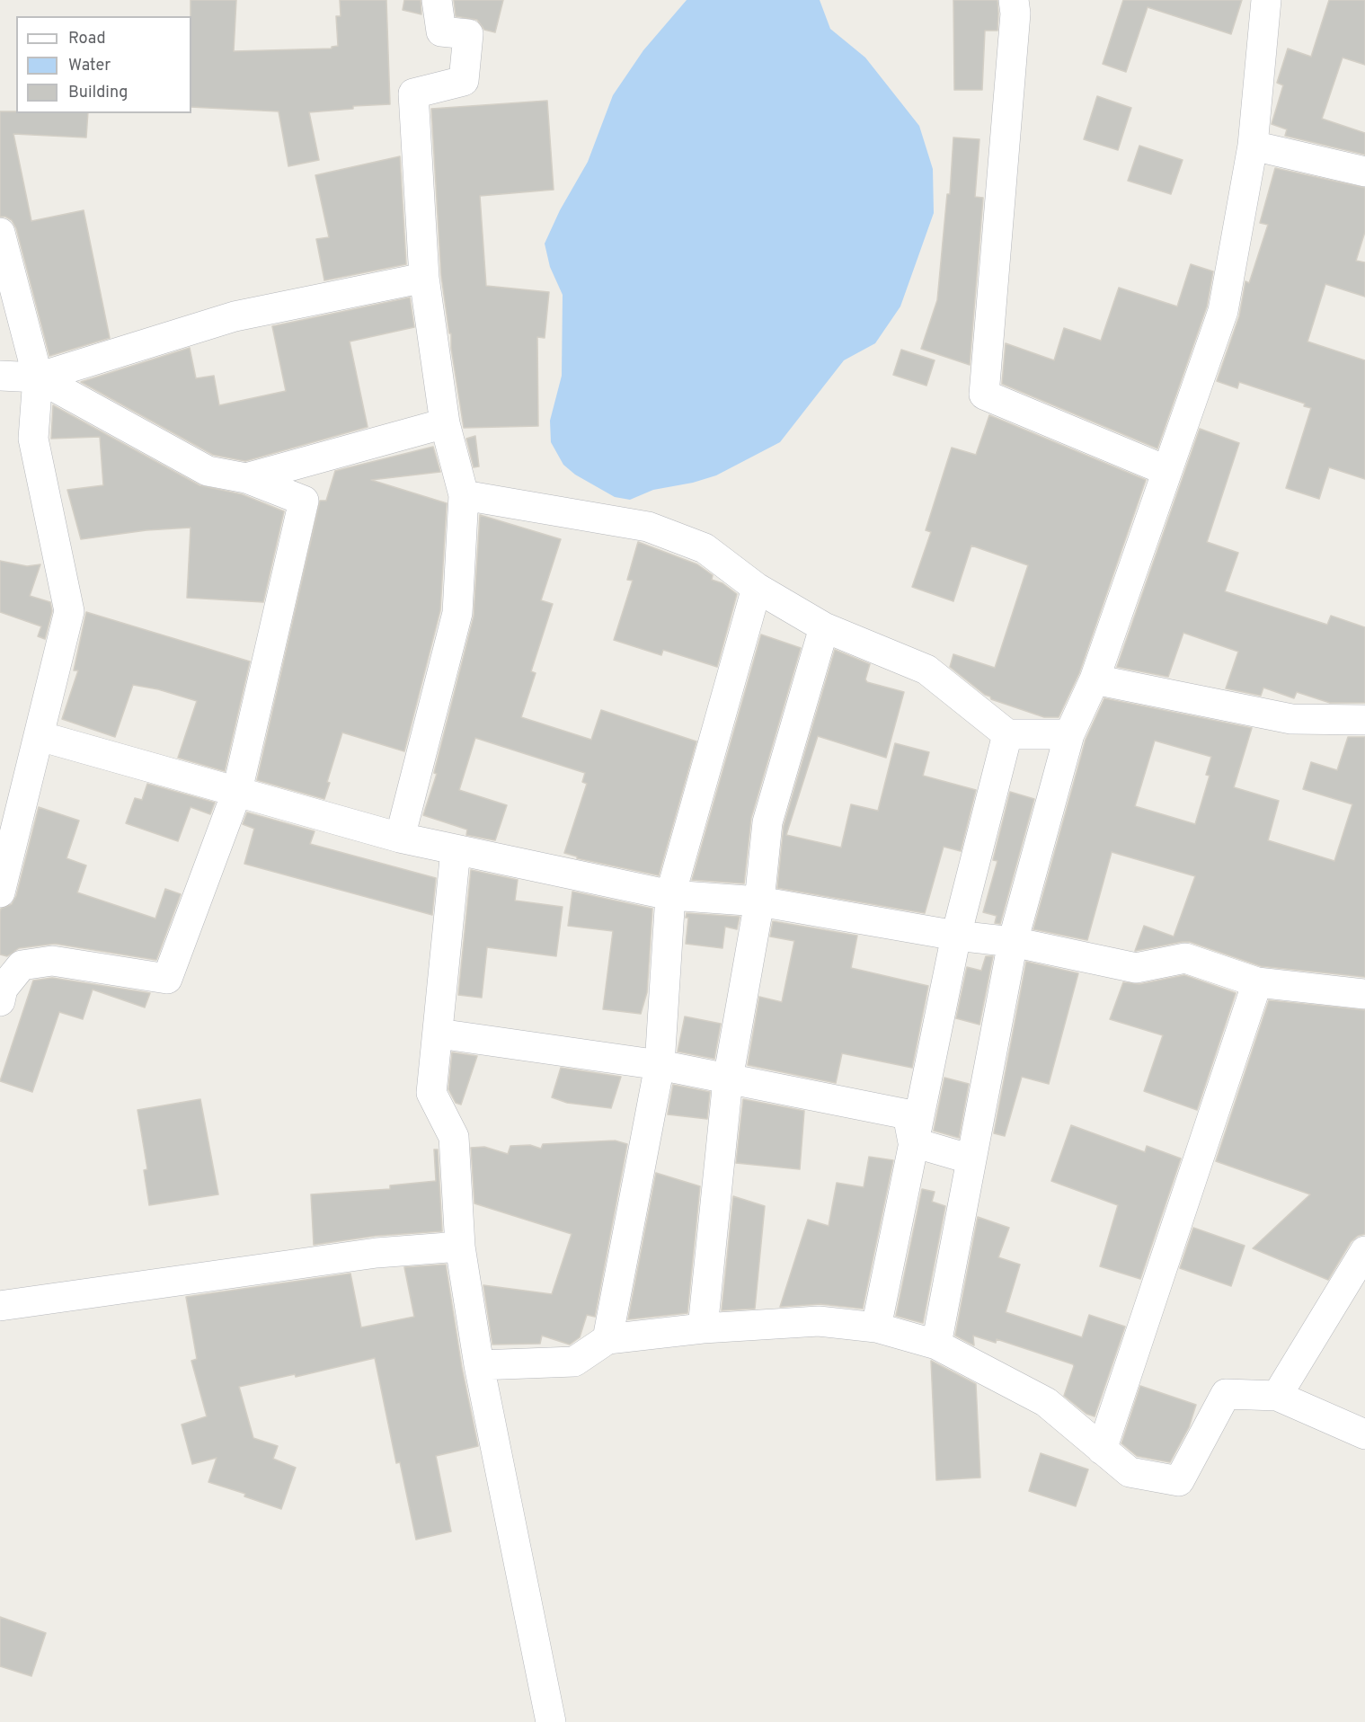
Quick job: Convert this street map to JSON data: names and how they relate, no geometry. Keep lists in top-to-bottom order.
{
  "legend": ["Road", "Water", "Building"]
}
